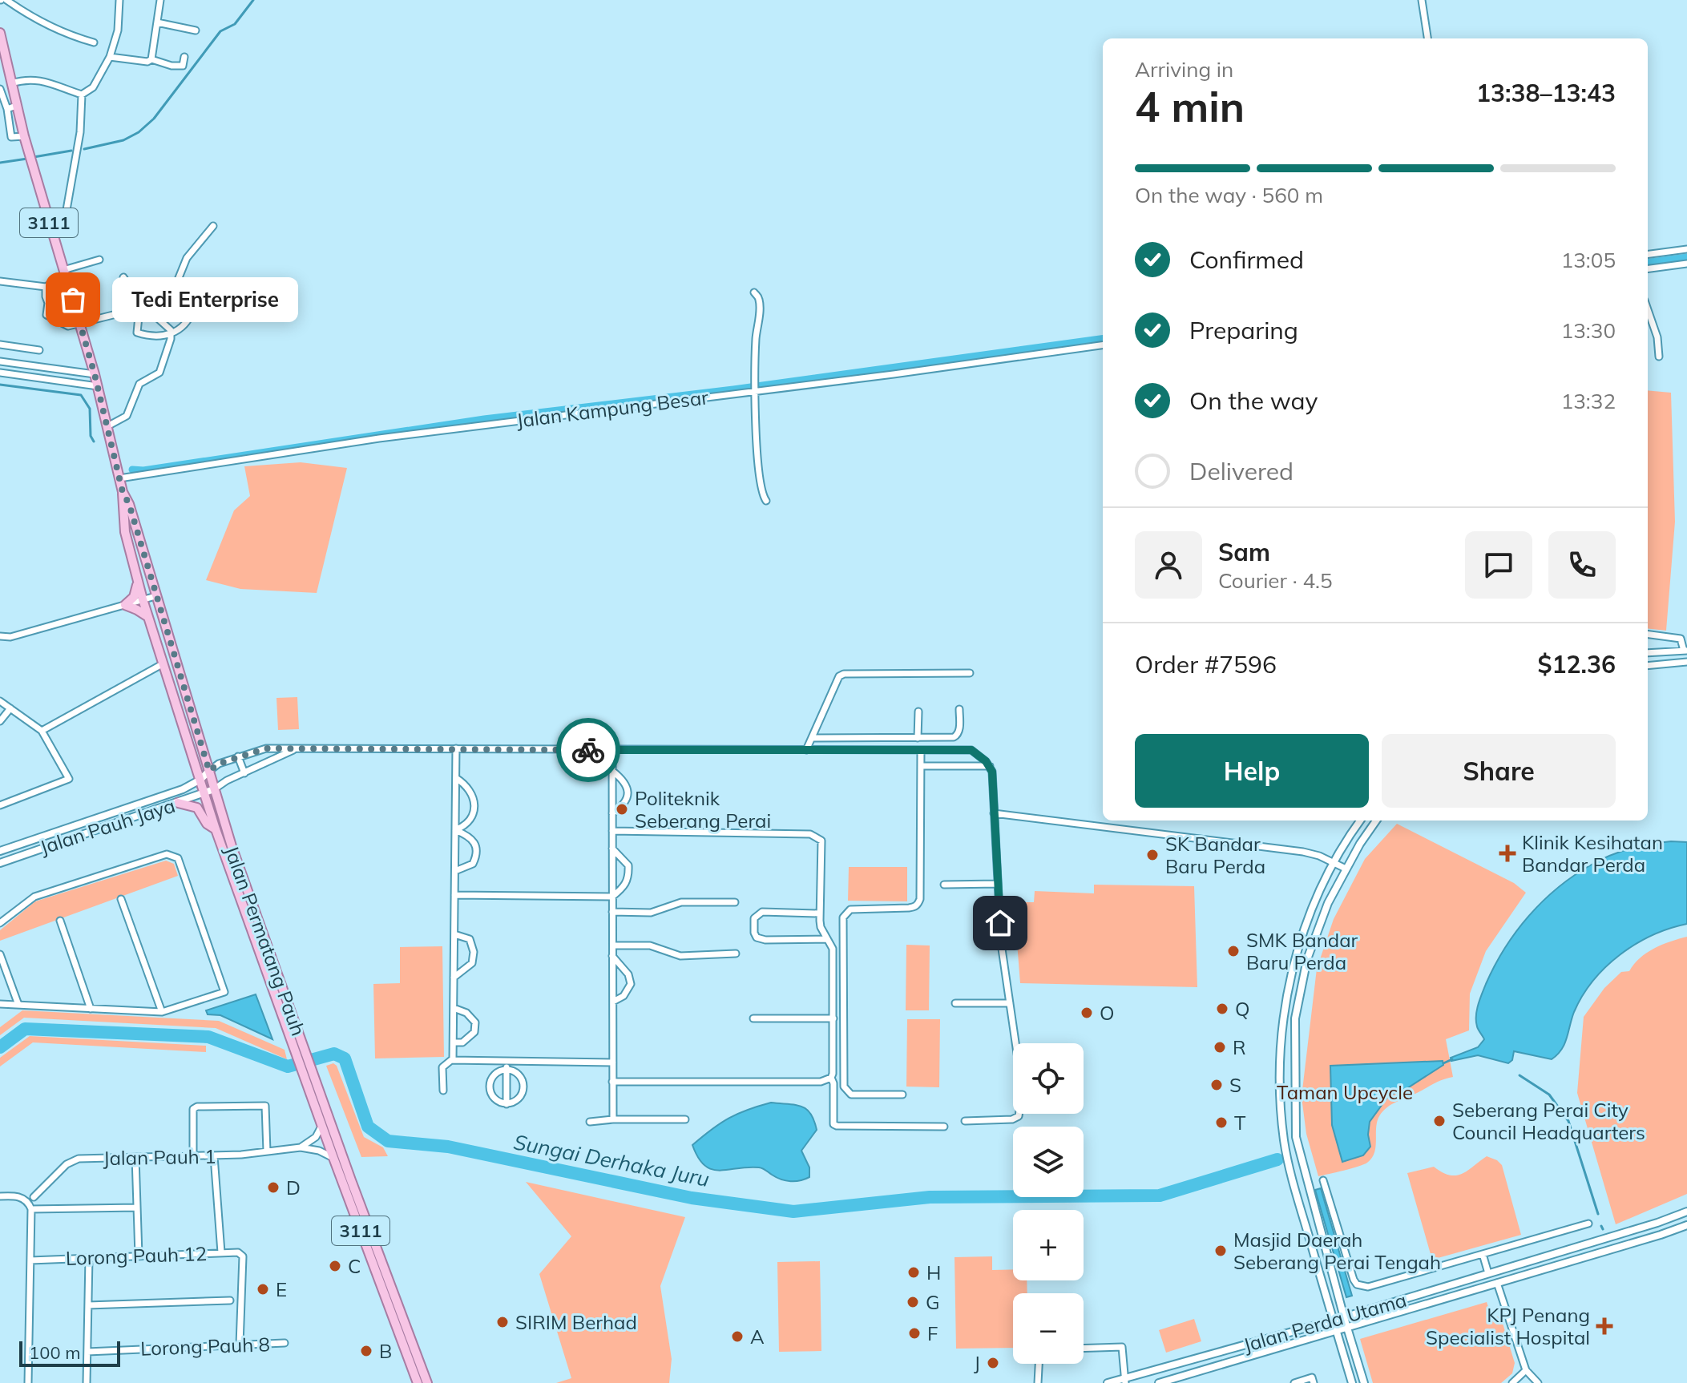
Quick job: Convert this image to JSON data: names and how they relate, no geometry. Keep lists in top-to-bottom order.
{
  "streets": {
    "main road": ["3111", "Jalan Permatang Pauh"],
    "street": [
      "Jalan Kampung Besar",
      "Jalan Pauh Jaya",
      "Jalan Pauh 1",
      "Lorong Pauh 12",
      "Jalan Perda Utama",
      "Lorong Pauh 8"
    ]
  },
  "crossings": [
    ["Jalan Kampung Besar", "Jalan Permatang Pauh"],
    ["Jalan Pauh Jaya", "Jalan Permatang Pauh"],
    ["Jalan Permatang Pauh", "Jalan Pauh 1"],
    ["Lorong Pauh 12", "Lorong Pauh 8"]
  ],
  "water": ["Sungai Derhaka Juru"],
  "parks": ["Taman Upcycle"],
  "places": {
    "other": [
      "Tedi Enterprise",
      "Politeknik Seberang Perai",
      "SK Bandar Baru Perda",
      "SMK Bandar Baru Perda",
      "Q",
      "O",
      "R",
      "S",
      "Seberang Perai City Council Headquarters",
      "T",
      "D",
      "Masjid Daerah Seberang Perai Tengah",
      "C",
      "H",
      "E",
      "G",
      "SIRIM Berhad",
      "F",
      "A",
      "B",
      "J"
    ],
    "health": ["Klinik Kesihatan Bandar Perda", "KPJ Penang Specialist Hospital"]
  },
  "scale_bar": "100 m",
  "page": {
    "heading": ["4 min", "Arriving in", "13:38–13:43"],
    "panel": [
      "Sam",
      "Courier · 4.5",
      "Order #7596",
      "$12.36"
    ],
    "bar": "On the way · 560 m",
    "list": [
      ["Confirmed", "13:05"],
      ["Preparing", "13:30"],
      ["On the way", "13:32"],
      "Delivered"
    ],
    "bubble": "Tedi Enterprise",
    "buttons": ["Help", "Share"],
    "map_buttons": ["+", "−"],
    "scale": "100 m"
  }
}
